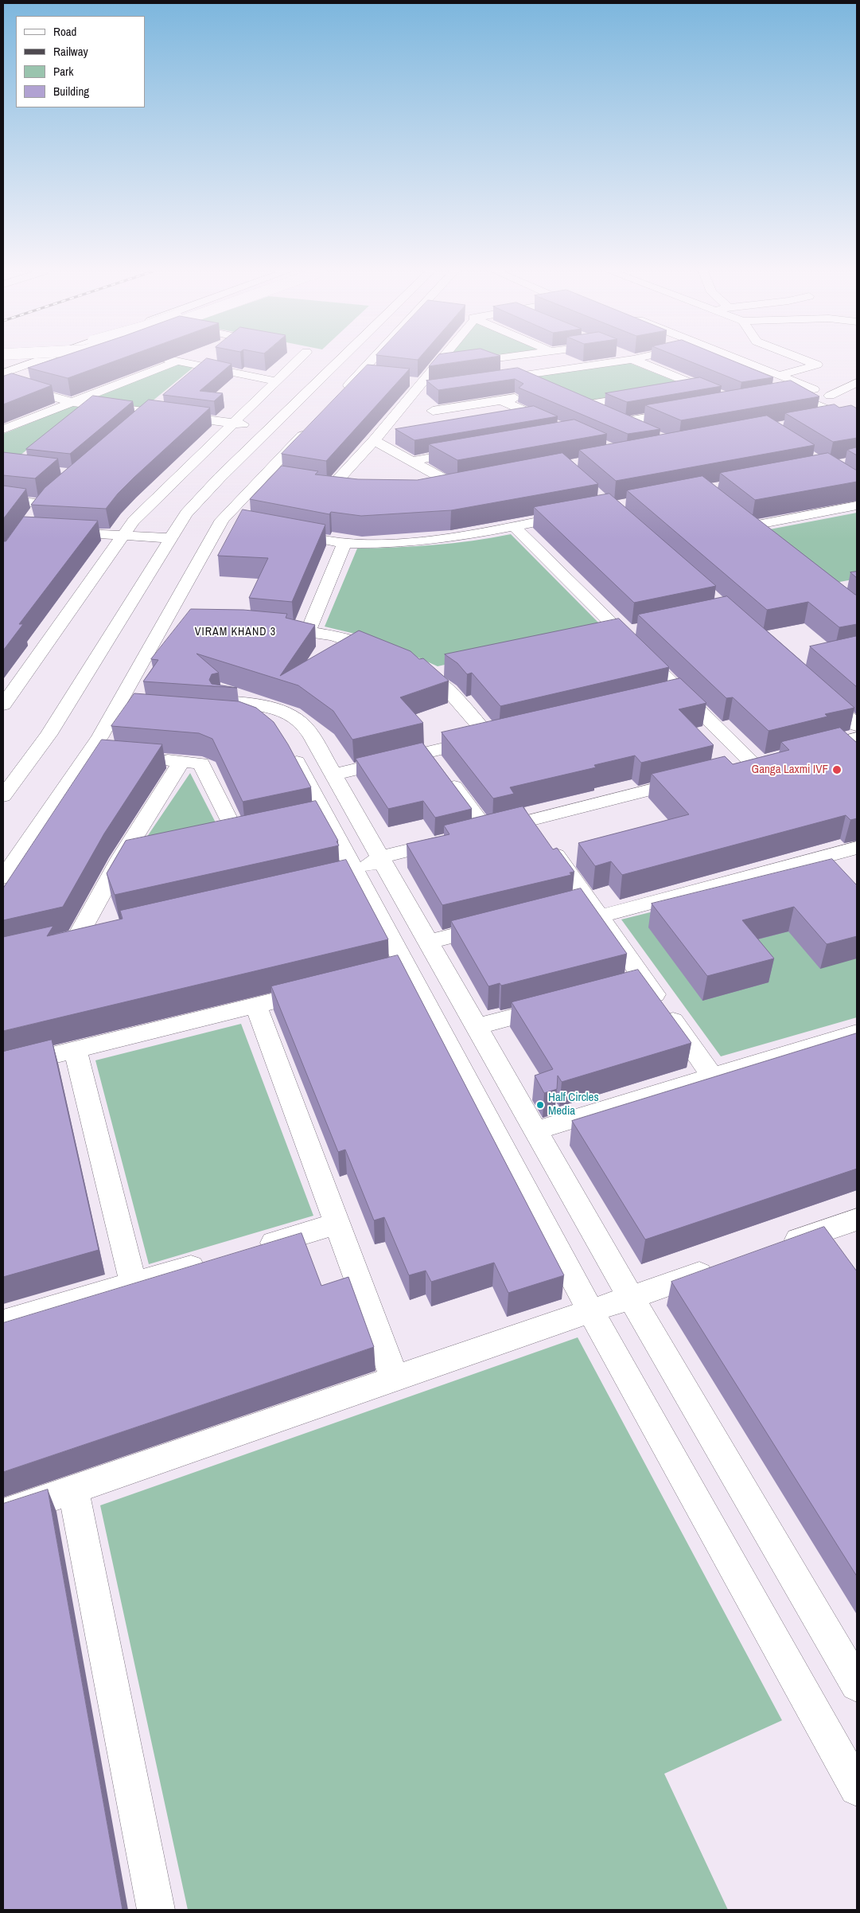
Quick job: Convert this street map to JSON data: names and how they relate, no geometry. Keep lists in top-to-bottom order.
{
  "districts": ["VIRAM KHAND 3"],
  "places": ["Ganga Laxmi IVF", "Half Circles Media"],
  "legend": [
    "Road",
    "Railway",
    "Park",
    "Building"
  ]
}
